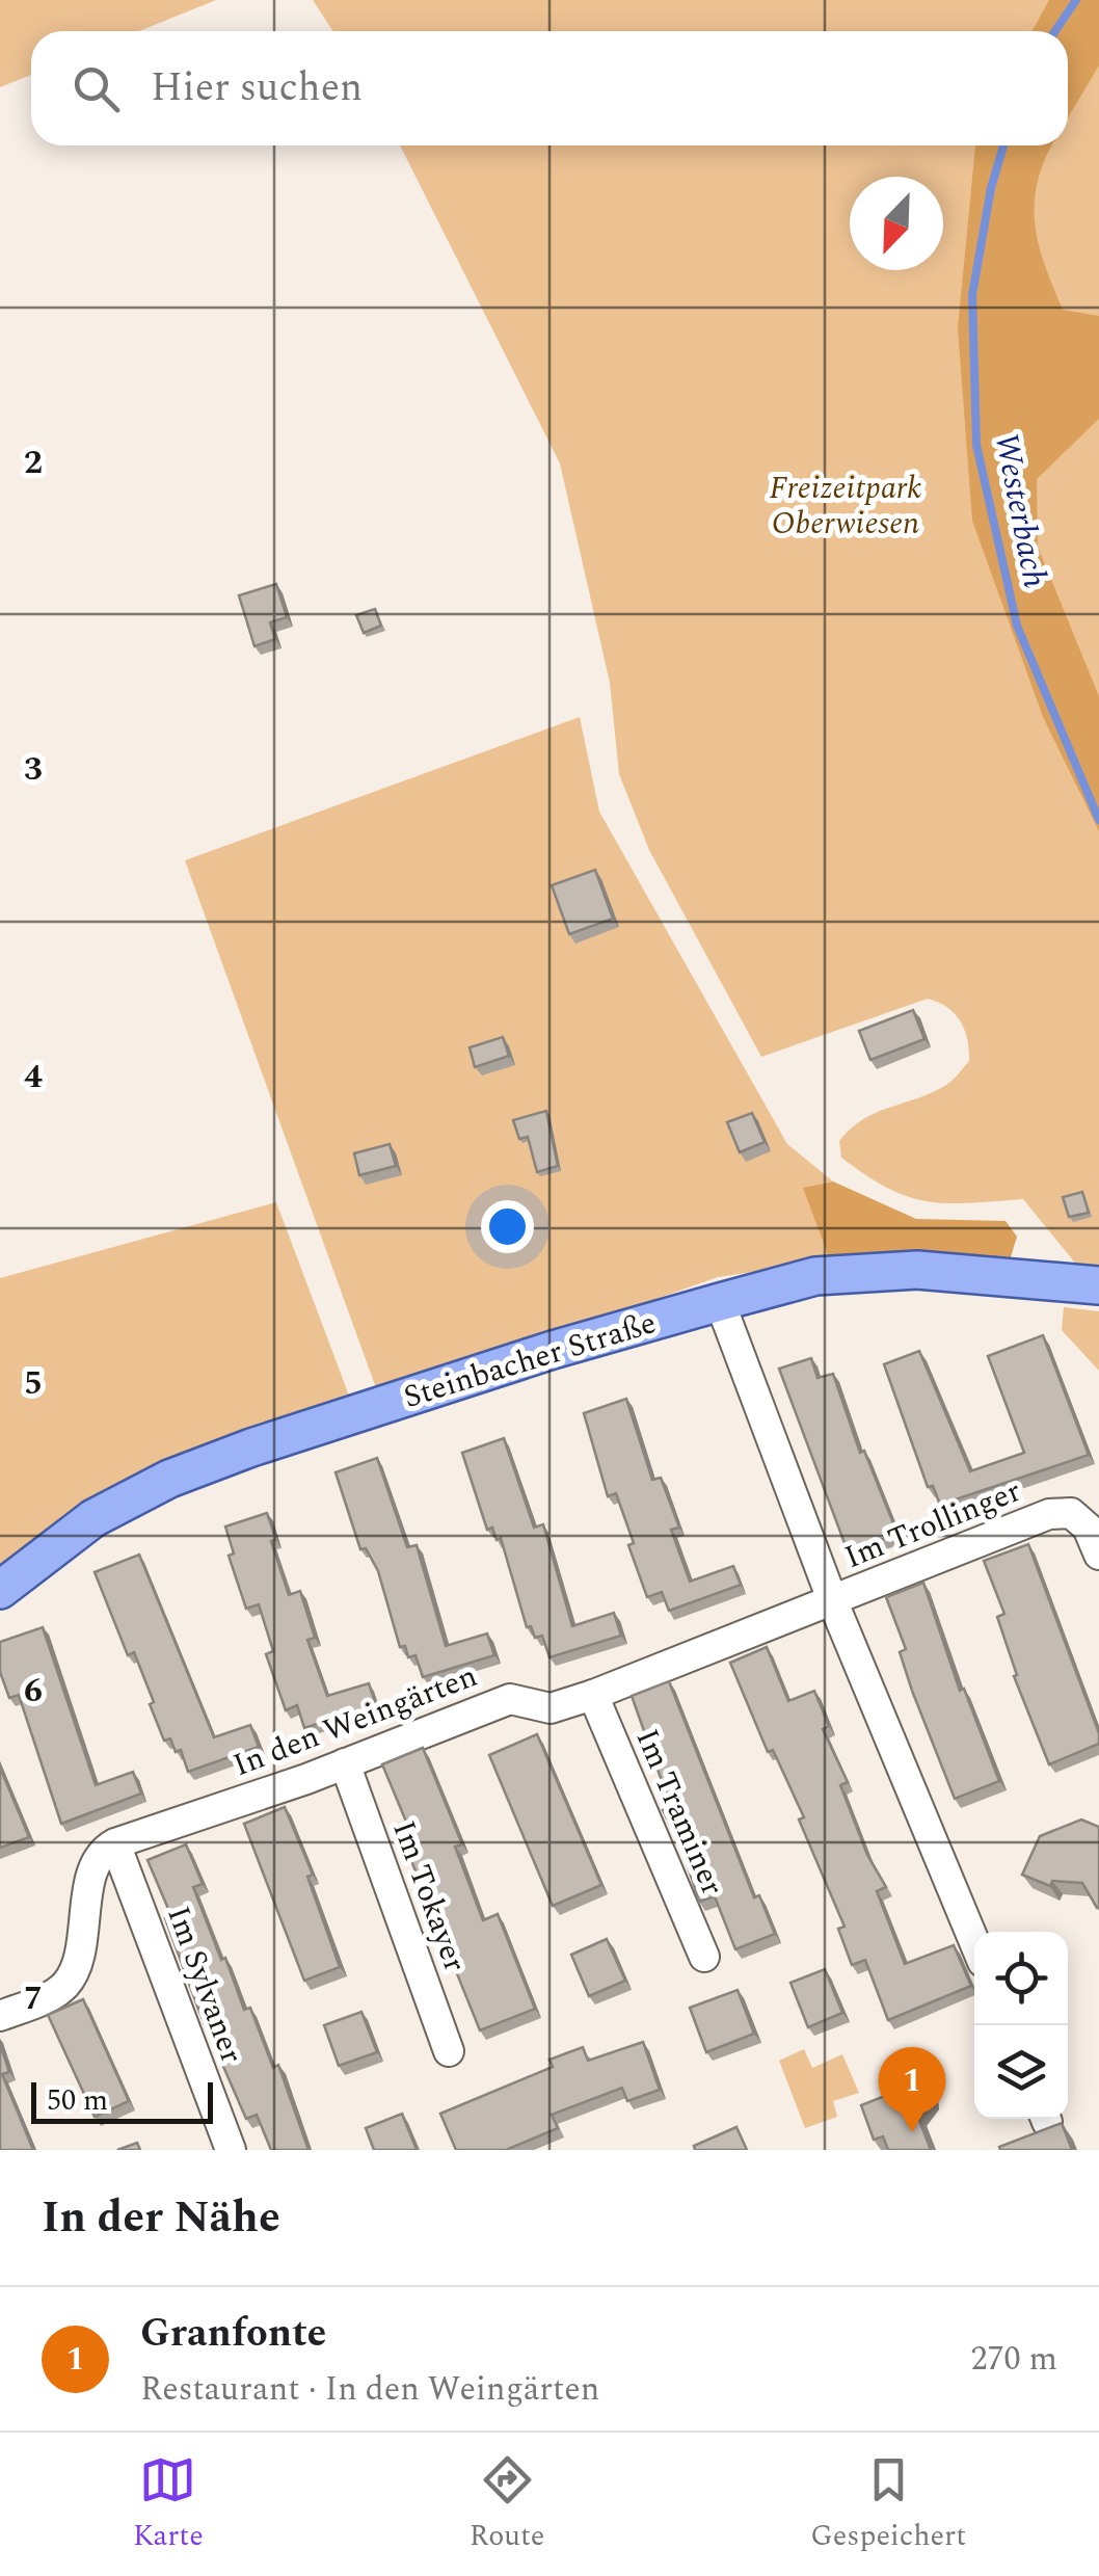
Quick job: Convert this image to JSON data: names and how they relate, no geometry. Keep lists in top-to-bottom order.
{
  "streets": {
    "main road": ["Steinbacher Straße"],
    "street": [
      "Im Trollinger",
      "In den Weingärten",
      "Im Traminer",
      "Im Tokayer",
      "Im Sylvaner"
    ]
  },
  "crossings": [
    ["Im Trollinger", "In den Weingärten"],
    ["In den Weingärten", "Im Traminer"],
    ["In den Weingärten", "Im Tokayer"],
    ["In den Weingärten", "Im Sylvaner"]
  ],
  "water": ["Westerbach"],
  "parks": ["Freizeitpark Oberwiesen"],
  "scale_bar": "50 m",
  "north": "bottom left",
  "page": {
    "search": "Hier suchen",
    "pins": "1",
    "scale": "50 m",
    "heading": "In der Nähe",
    "list": [
      {
        "mark": "1",
        "name": "Granfonte",
        "note": "Restaurant · In den Weingärten",
        "value": "270 m"
      }
    ],
    "nav": ["Karte", "Route", "Gespeichert"]
  },
  "grid": {
    "rows": [
      "2",
      "3",
      "4",
      "5",
      "6",
      "7"
    ]
  }
}
